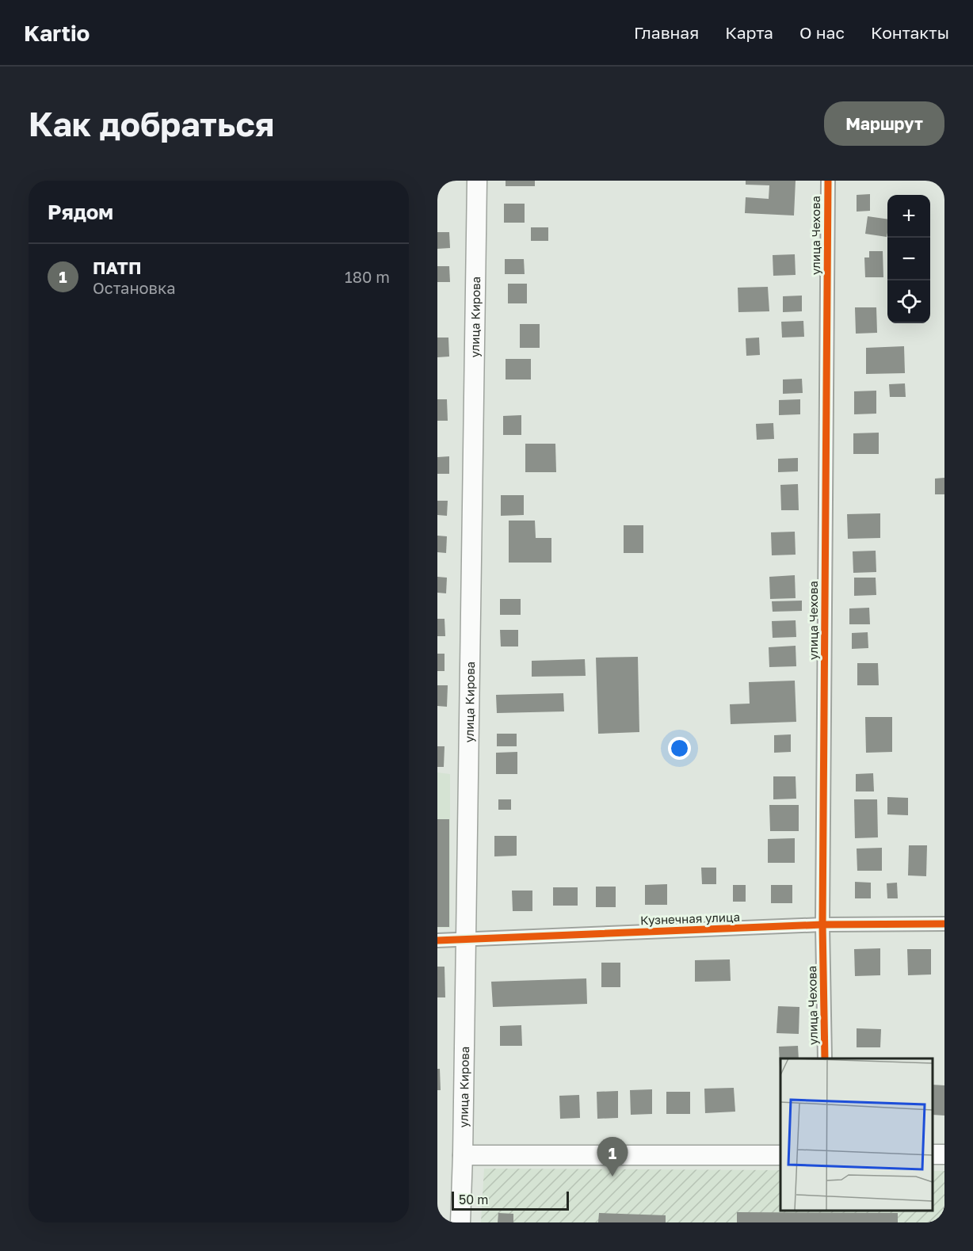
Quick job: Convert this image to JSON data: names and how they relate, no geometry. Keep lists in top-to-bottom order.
{
  "streets": {
    "main road": ["улица Кирова"],
    "street": ["улица Чехова", "Кузнечная улица"]
  },
  "crossings": [
    ["улица Чехова", "Кузнечная улица"],
    ["улица Кирова", "Кузнечная улица"]
  ],
  "scale_bar": "50 m",
  "page": {
    "header": "Kartio",
    "nav": [
      "Главная",
      "Карта",
      "О нас",
      "Контакты"
    ],
    "buttons": "Маршрут",
    "title": "Как добраться",
    "heading": "Рядом",
    "map_buttons": ["+", "−"],
    "list": [
      {
        "mark": "1",
        "name": "ПАТП",
        "note": "Остановка",
        "value": "180 m"
      }
    ],
    "pins": "1",
    "scale": "50 m"
  }
}
